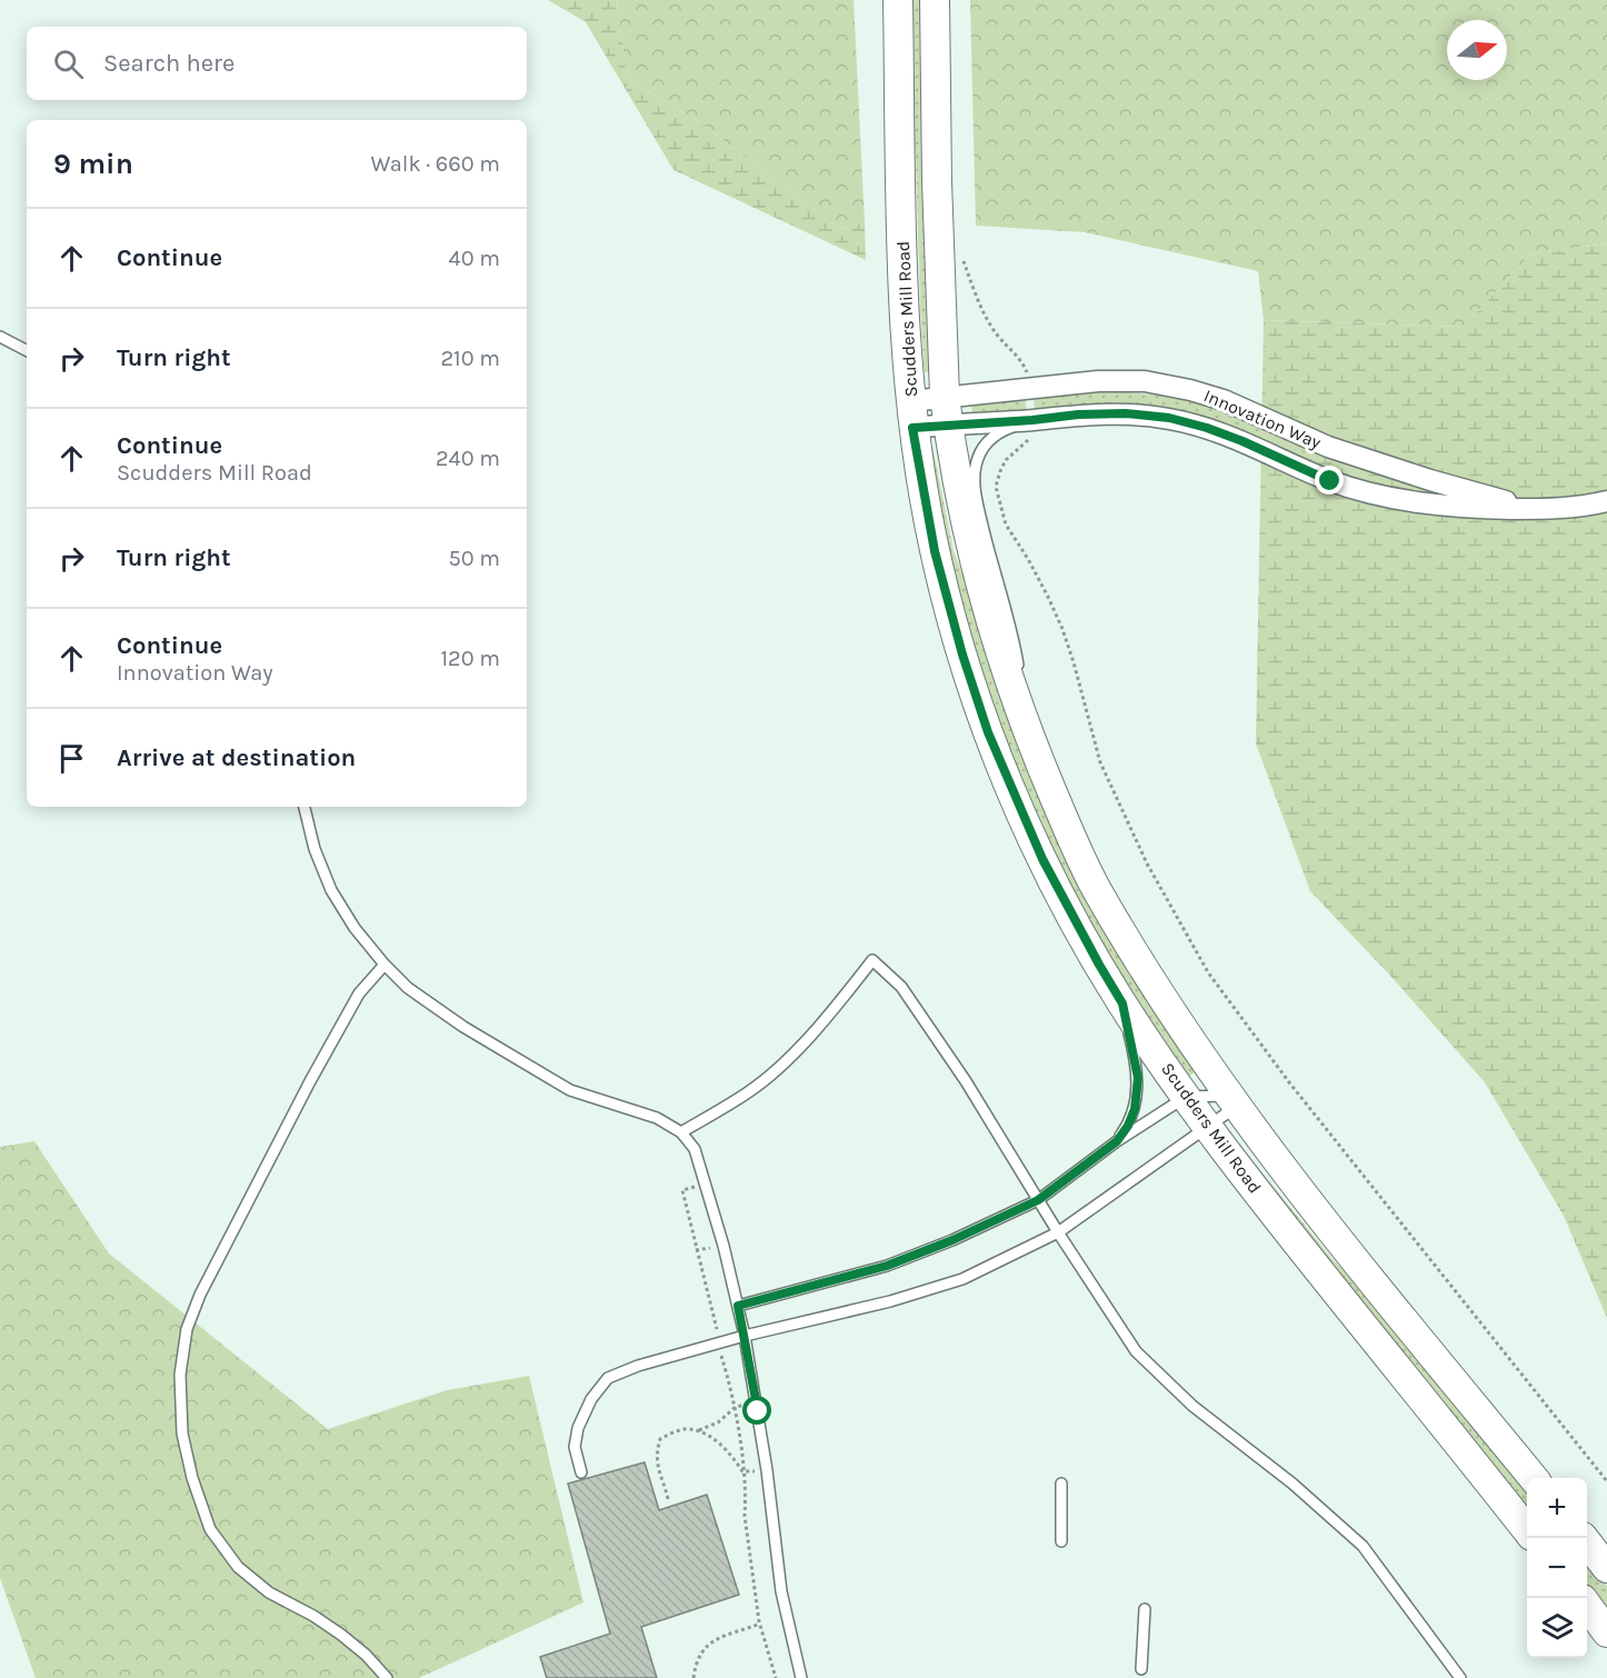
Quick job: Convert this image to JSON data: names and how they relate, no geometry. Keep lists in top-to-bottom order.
{
  "streets": {
    "main road": ["Scudders Mill Road"],
    "street": ["Innovation Way"]
  },
  "crossings": [
    ["Scudders Mill Road", "Innovation Way"]
  ],
  "north": "right",
  "page": {
    "search": "Search here",
    "heading": ["9 min", "Walk · 660 m"],
    "list": [
      ["Continue", "40 m"],
      ["Turn right", "210 m"],
      ["Continue", "Scudders Mill Road", "240 m"],
      ["Turn right", "50 m"],
      ["Continue", "Innovation Way", "120 m"],
      "Arrive at destination"
    ],
    "map_buttons": ["+", "−"]
  }
}
